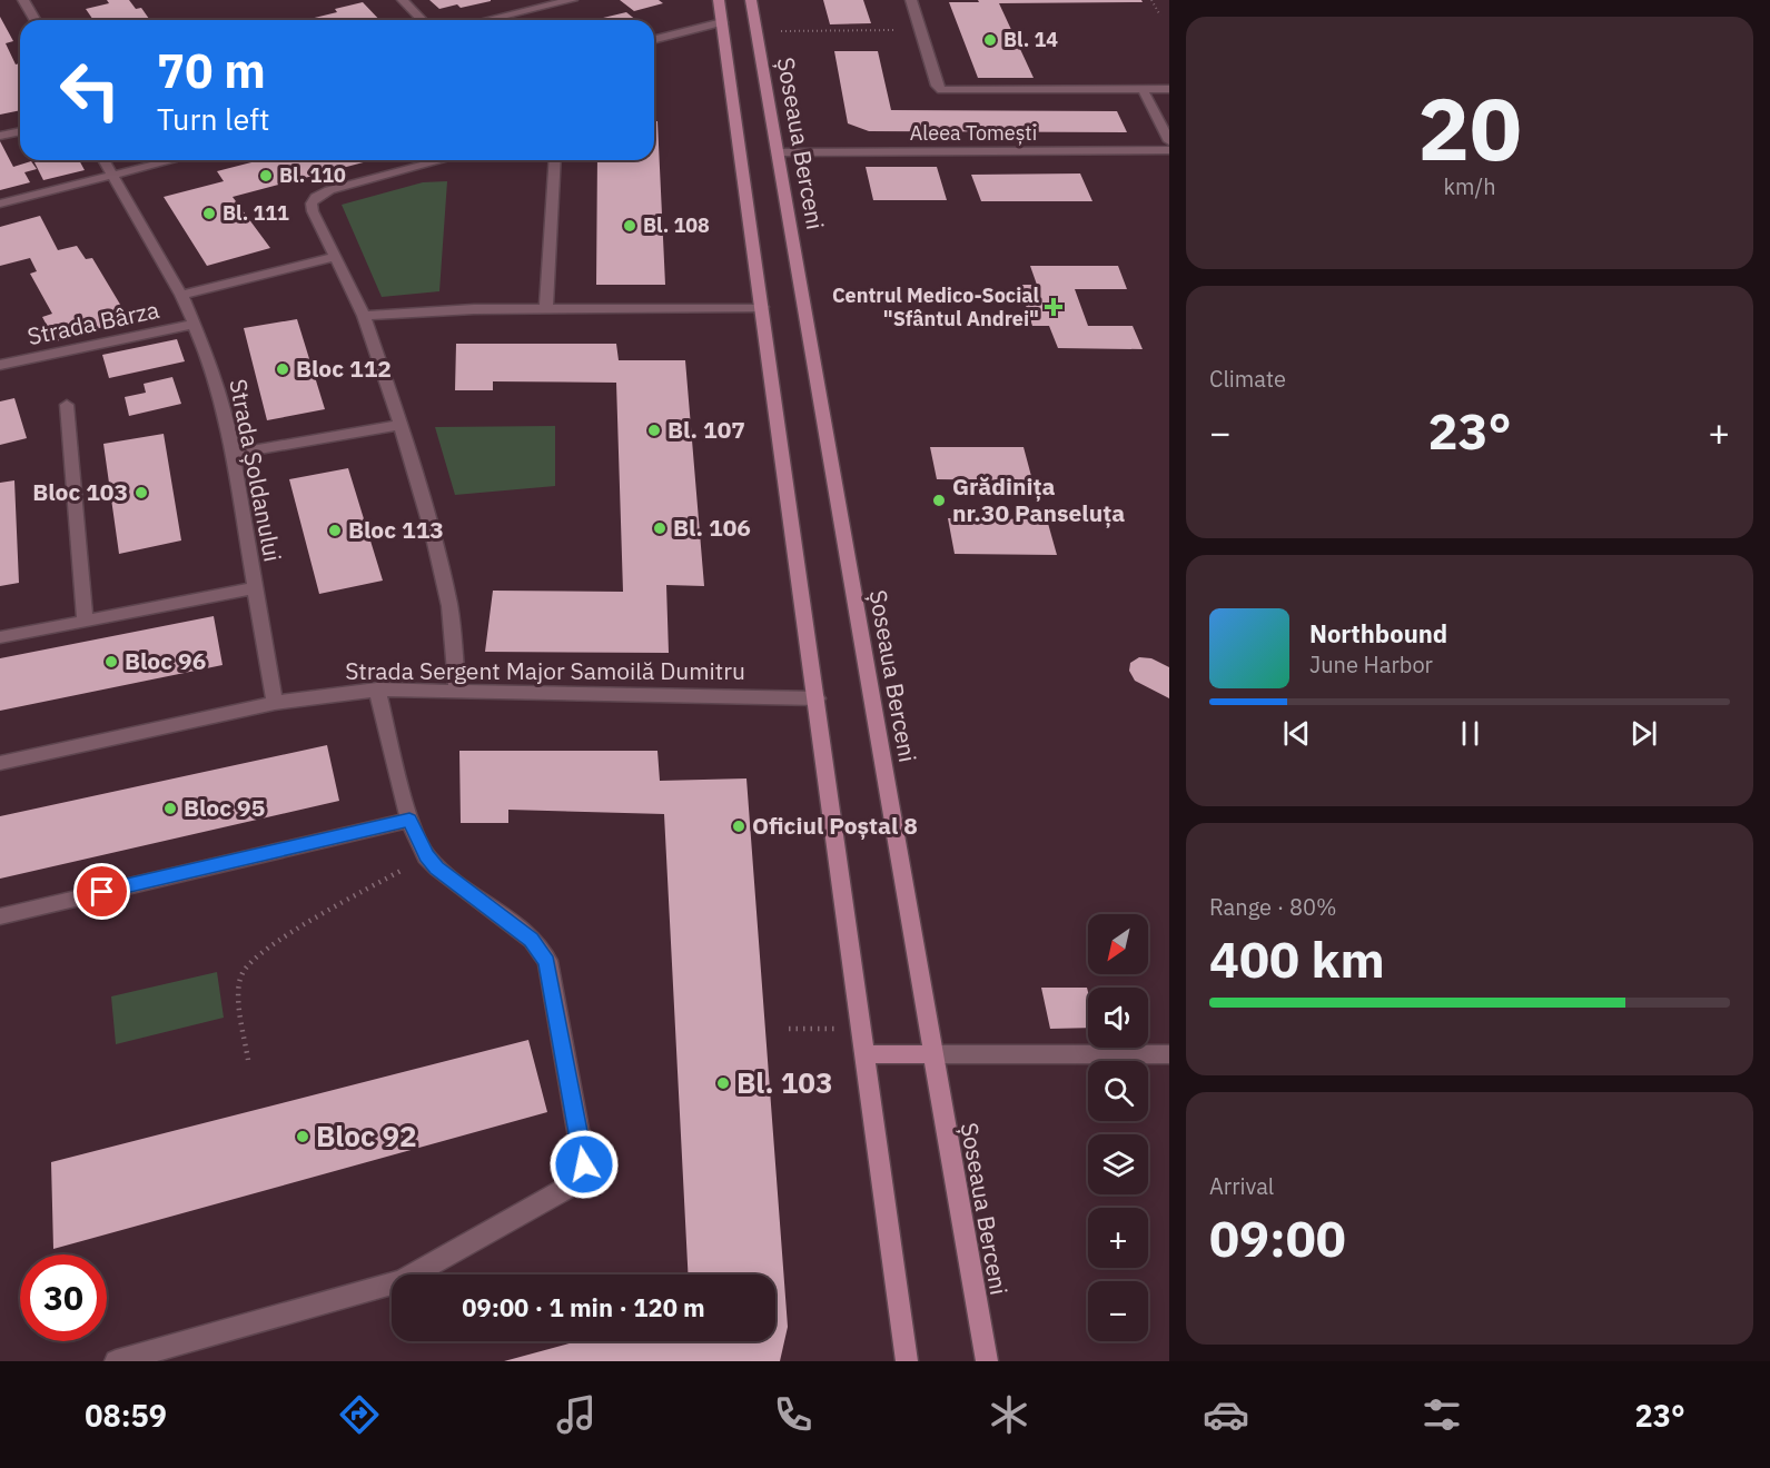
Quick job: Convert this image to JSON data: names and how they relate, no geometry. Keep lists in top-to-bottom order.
{
  "streets": {
    "main road": ["Șoseaua Berceni"],
    "street": [
      "Aleea Tomești",
      "Strada Bârza",
      "Strada Șoldanului",
      "Strada Sergent Major Samoilă Dumitru"
    ]
  },
  "crossings": [
    ["Aleea Tomești", "Șoseaua Berceni"],
    ["Strada Bârza", "Strada Șoldanului"],
    ["Strada Șoldanului", "Strada Sergent Major Samoilă Dumitru"]
  ],
  "places": {
    "other": [
      "Bl. 14",
      "Bl. 110",
      "Bl. 111",
      "Bl. 108",
      "Bloc 112",
      "Bl. 107",
      "Bloc 103",
      "Grădinița nr.30 Panseluța",
      "Bl. 106",
      "Bloc 113",
      "Bloc 96",
      "Bloc 95",
      "Oficiul Poștal 8",
      "Bl. 103",
      "Bloc 92"
    ],
    "health": ["Centrul Medico-Social \"Sfântul Andrei\""]
  },
  "north": "bottom left",
  "page": {
    "tile": [
      ["20", "km/h"],
      "Climate",
      ["Range · 80%", "400 km"],
      ["Arrival", "09:00"]
    ],
    "turn": ["70 m", "Turn left"],
    "heat": ["−", "23°", "+"],
    "song": ["Northbound", "June Harbor"],
    "map_buttons": ["+", "−"],
    "limit": "30",
    "trip": "09:00 · 1 min · 120 m",
    "tabs": ["08:59", "23°"]
  }
}
